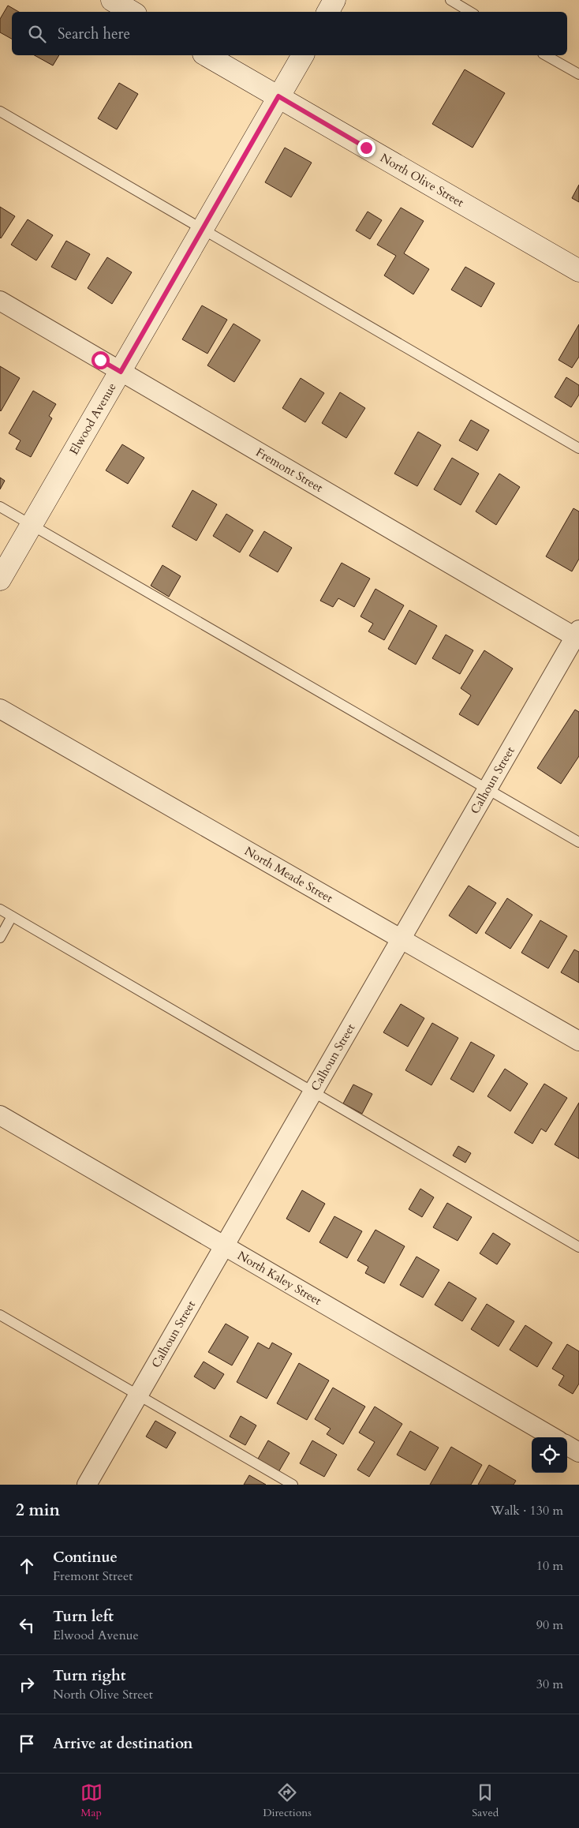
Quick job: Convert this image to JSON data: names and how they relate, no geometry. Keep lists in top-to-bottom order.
{
  "streets": {
    "street": [
      "North Olive Street",
      "Elwood Avenue",
      "Fremont Street",
      "Calhoun Street",
      "North Meade Street",
      "North Kaley Street"
    ]
  },
  "crossings": [
    ["North Olive Street", "Elwood Avenue"],
    ["Elwood Avenue", "Fremont Street"],
    ["Fremont Street", "Calhoun Street"],
    ["Calhoun Street", "North Meade Street"],
    ["Calhoun Street", "North Kaley Street"]
  ],
  "page": {
    "search": "Search here",
    "heading": ["2 min", "Walk · 130 m"],
    "list": [
      ["Continue", "Fremont Street", "10 m"],
      ["Turn left", "Elwood Avenue", "90 m"],
      ["Turn right", "North Olive Street", "30 m"],
      "Arrive at destination"
    ],
    "nav": ["Map", "Directions", "Saved"]
  }
}
